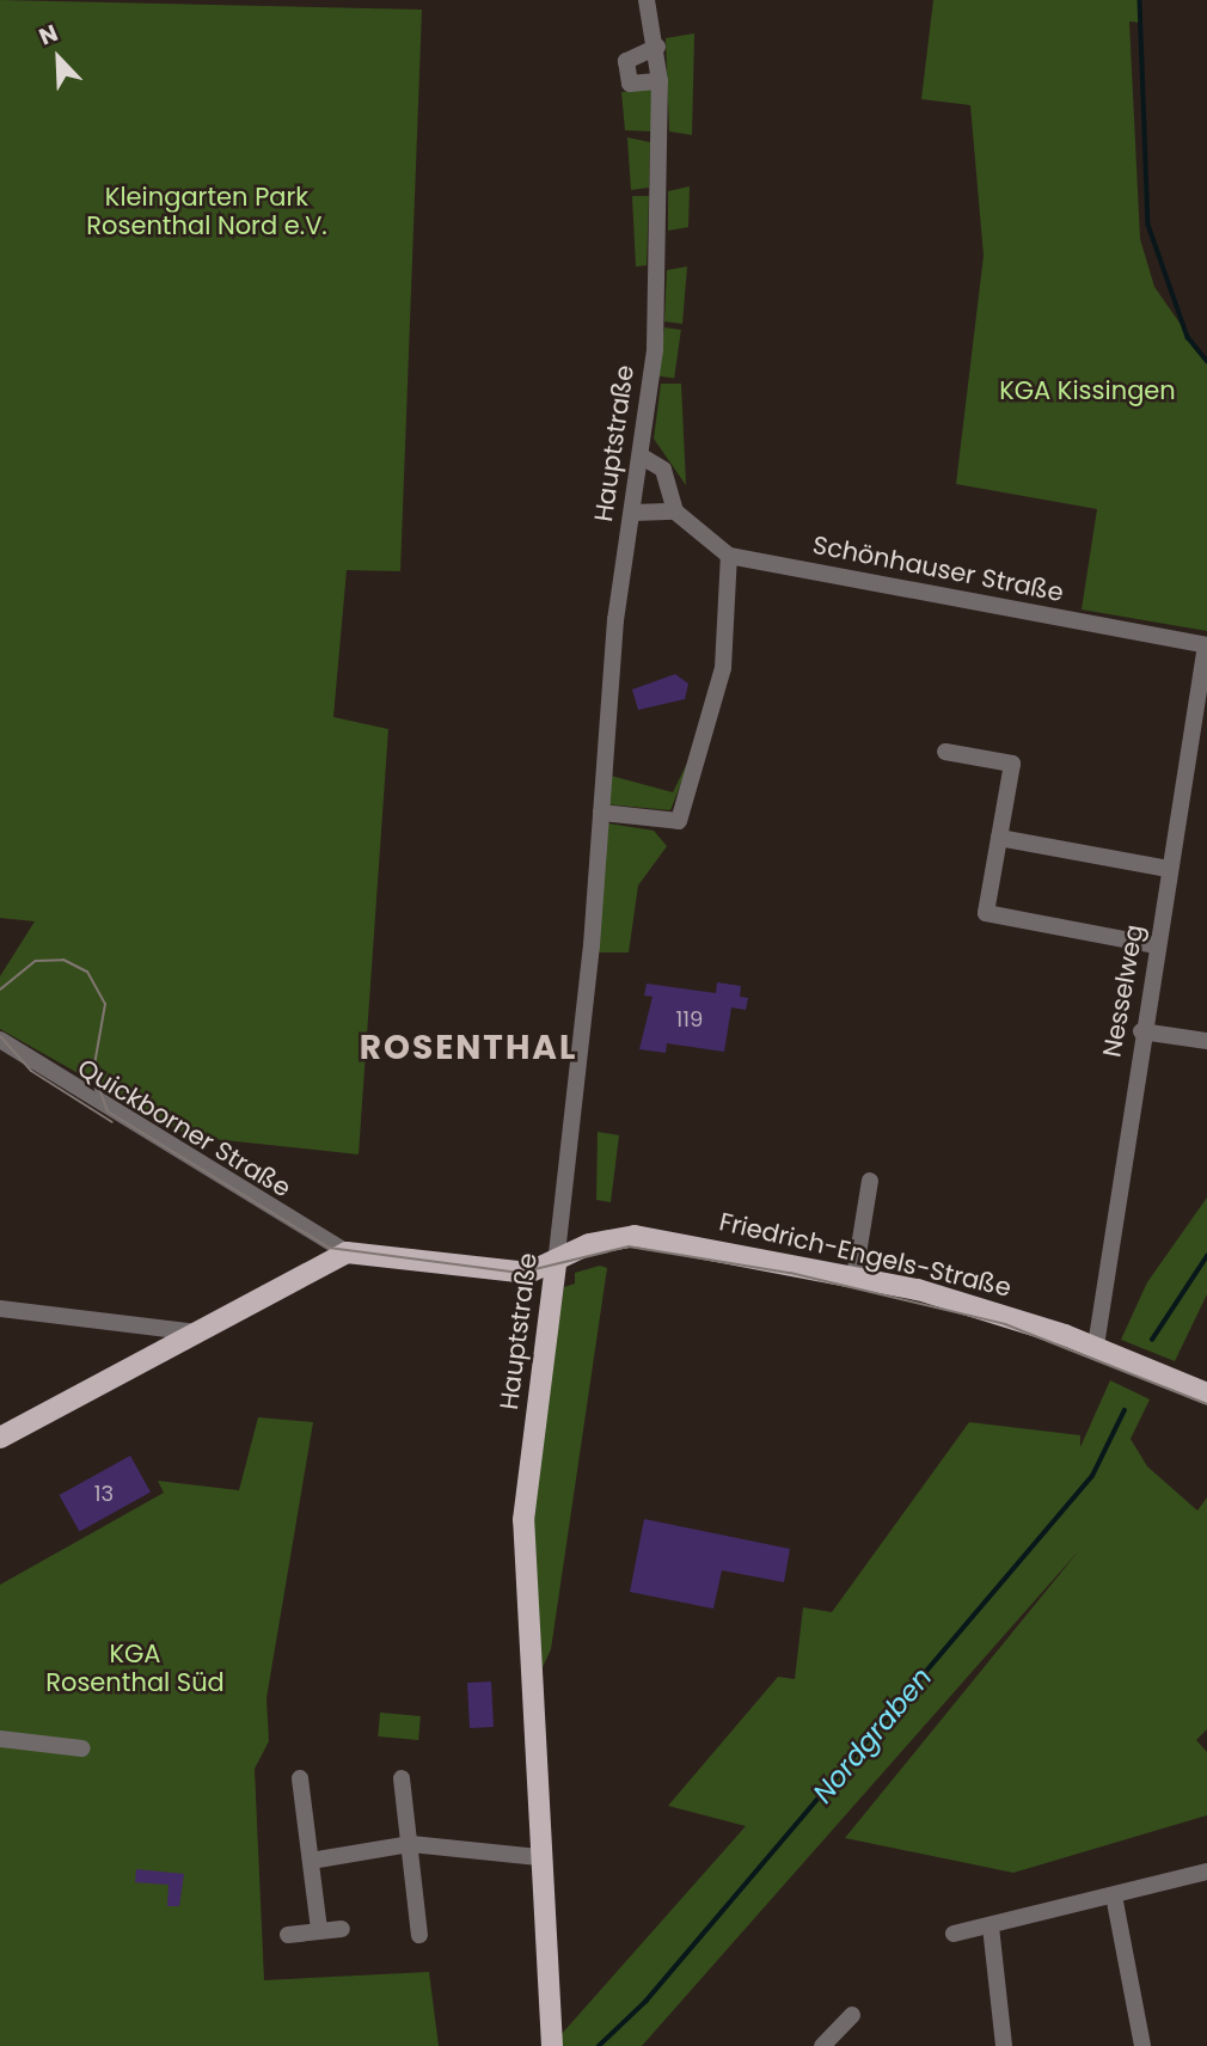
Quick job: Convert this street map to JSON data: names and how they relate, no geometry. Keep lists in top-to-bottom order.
{
  "streets": {
    "main road": ["Hauptstraße", "Friedrich-Engels-Straße"],
    "street": ["Schönhauser Straße", "Nesselweg", "Quickborner Straße"]
  },
  "crossings": [
    ["Hauptstraße", "Friedrich-Engels-Straße"],
    ["Schönhauser Straße", "Nesselweg"],
    ["Nesselweg", "Friedrich-Engels-Straße"]
  ],
  "districts": ["ROSENTHAL"],
  "water": ["Nordgraben"],
  "parks": ["Kleingarten Park Rosenthal Nord e.V.", "KGA Kissingen", "KGA Rosenthal Süd"],
  "house_numbers": ["119", "13"],
  "north": "top left"
}
